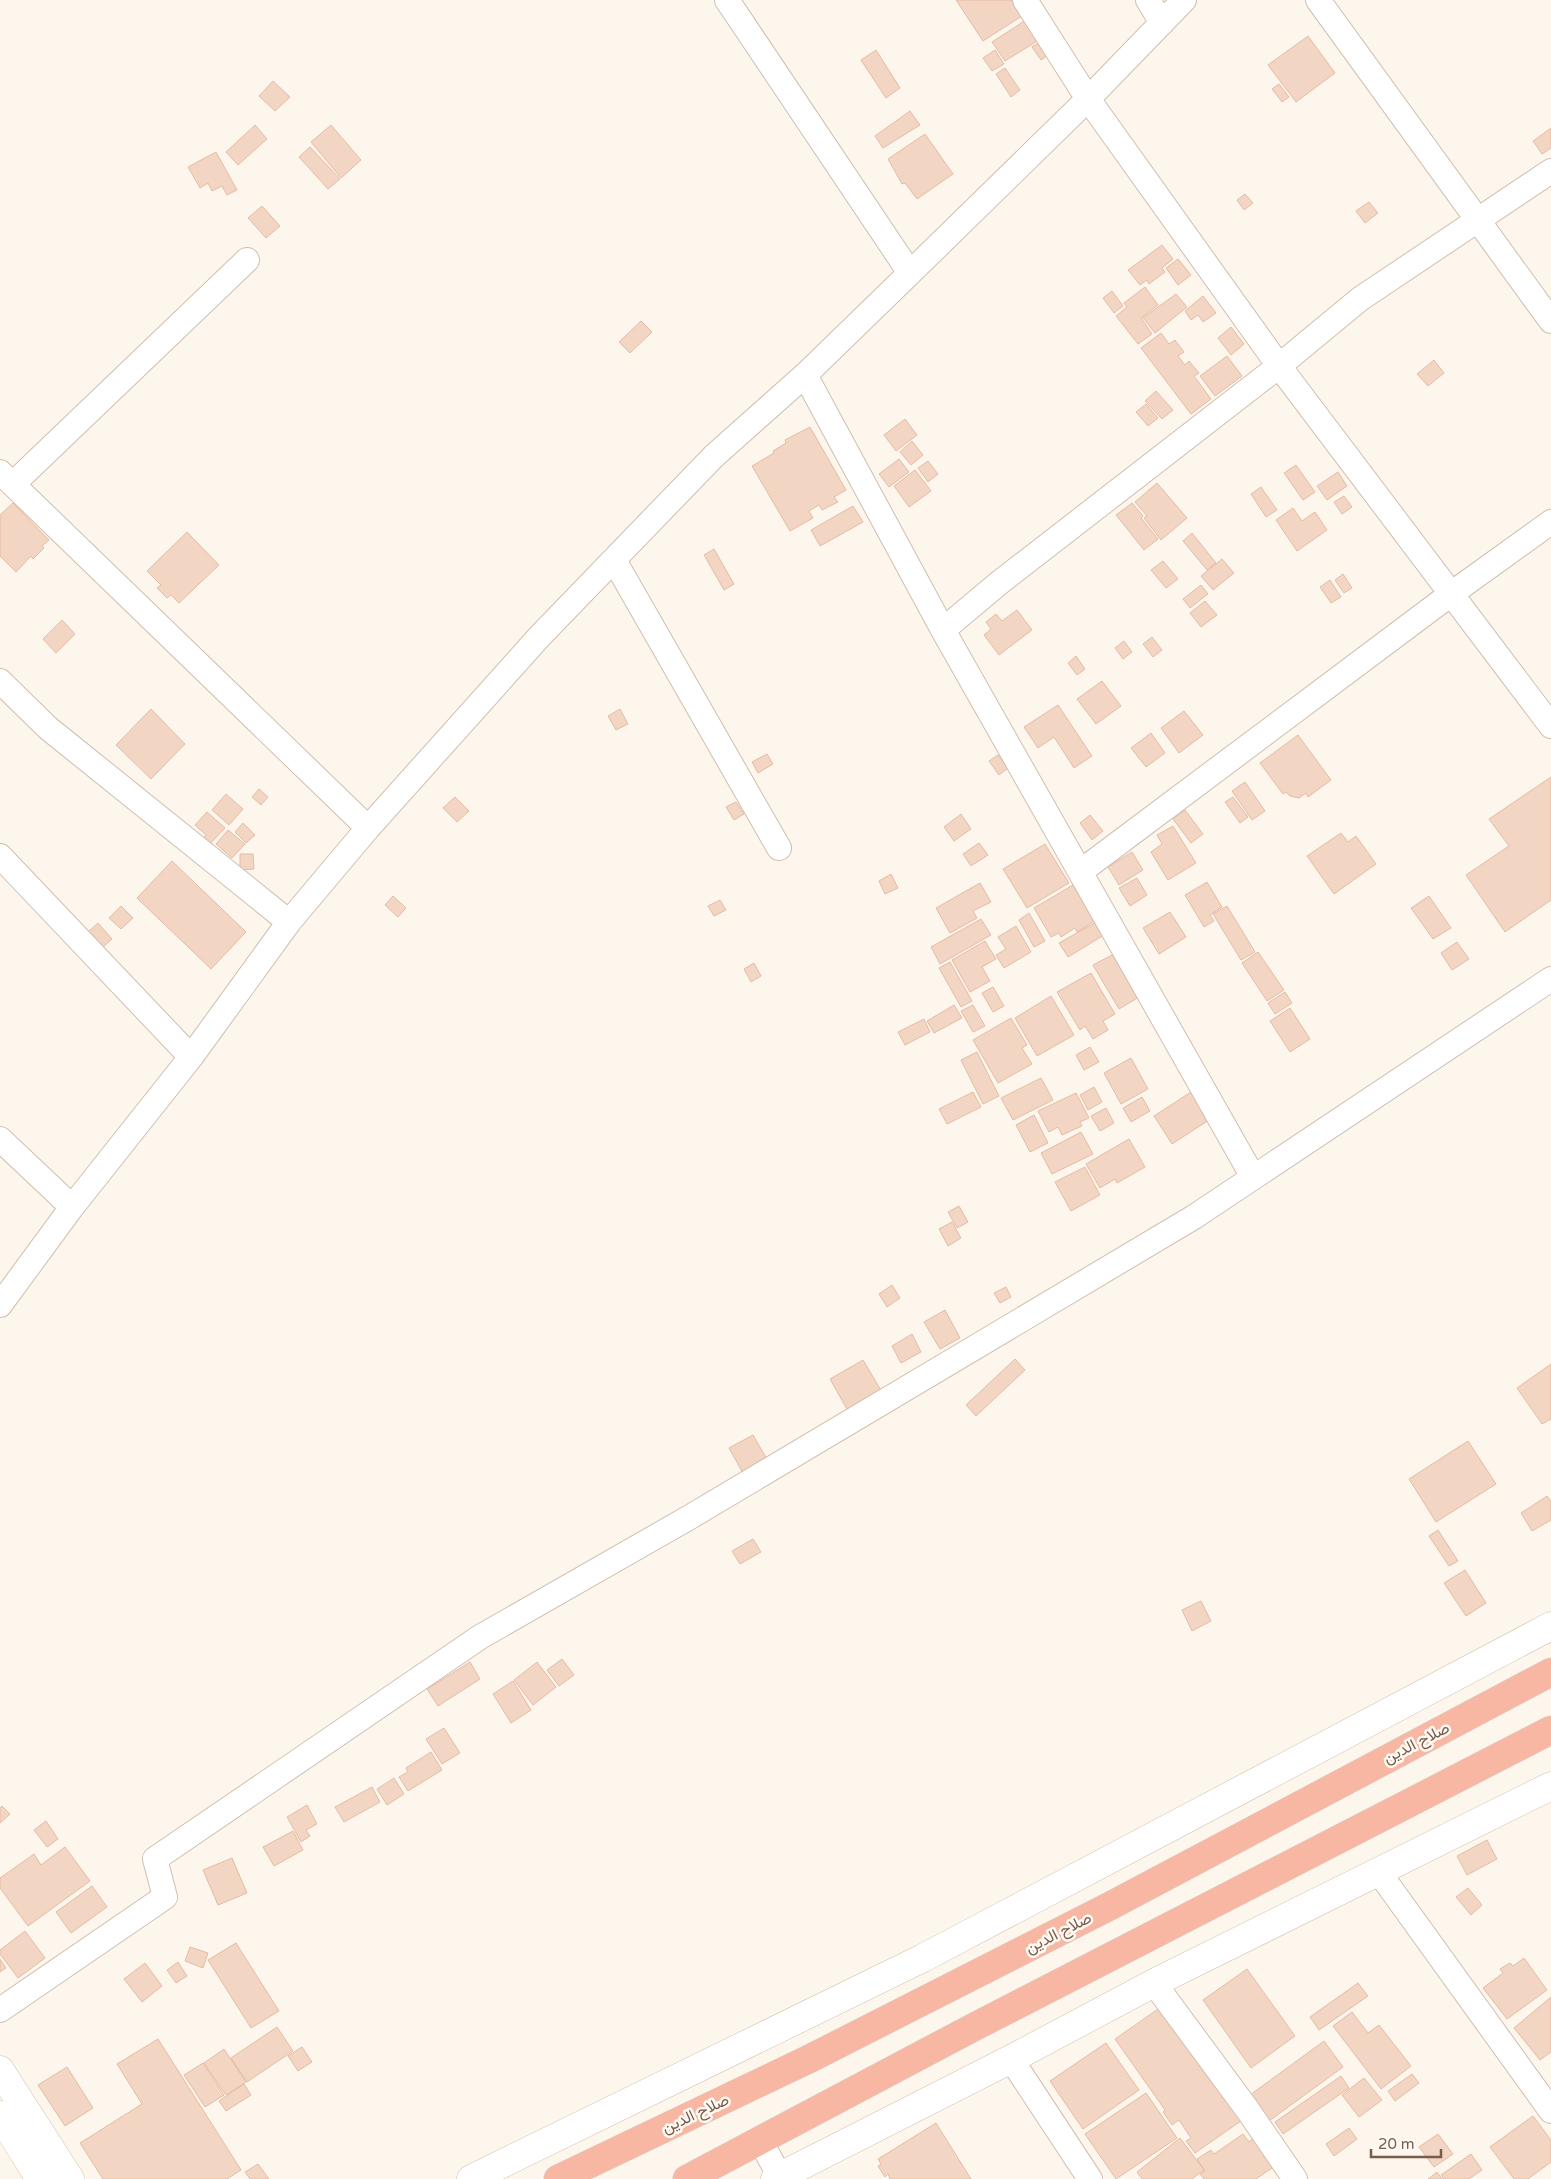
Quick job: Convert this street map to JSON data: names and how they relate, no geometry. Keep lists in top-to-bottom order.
{
  "streets": {
    "highway": ["صلاح الدين"]
  },
  "scale_bar": "20 m"
}
